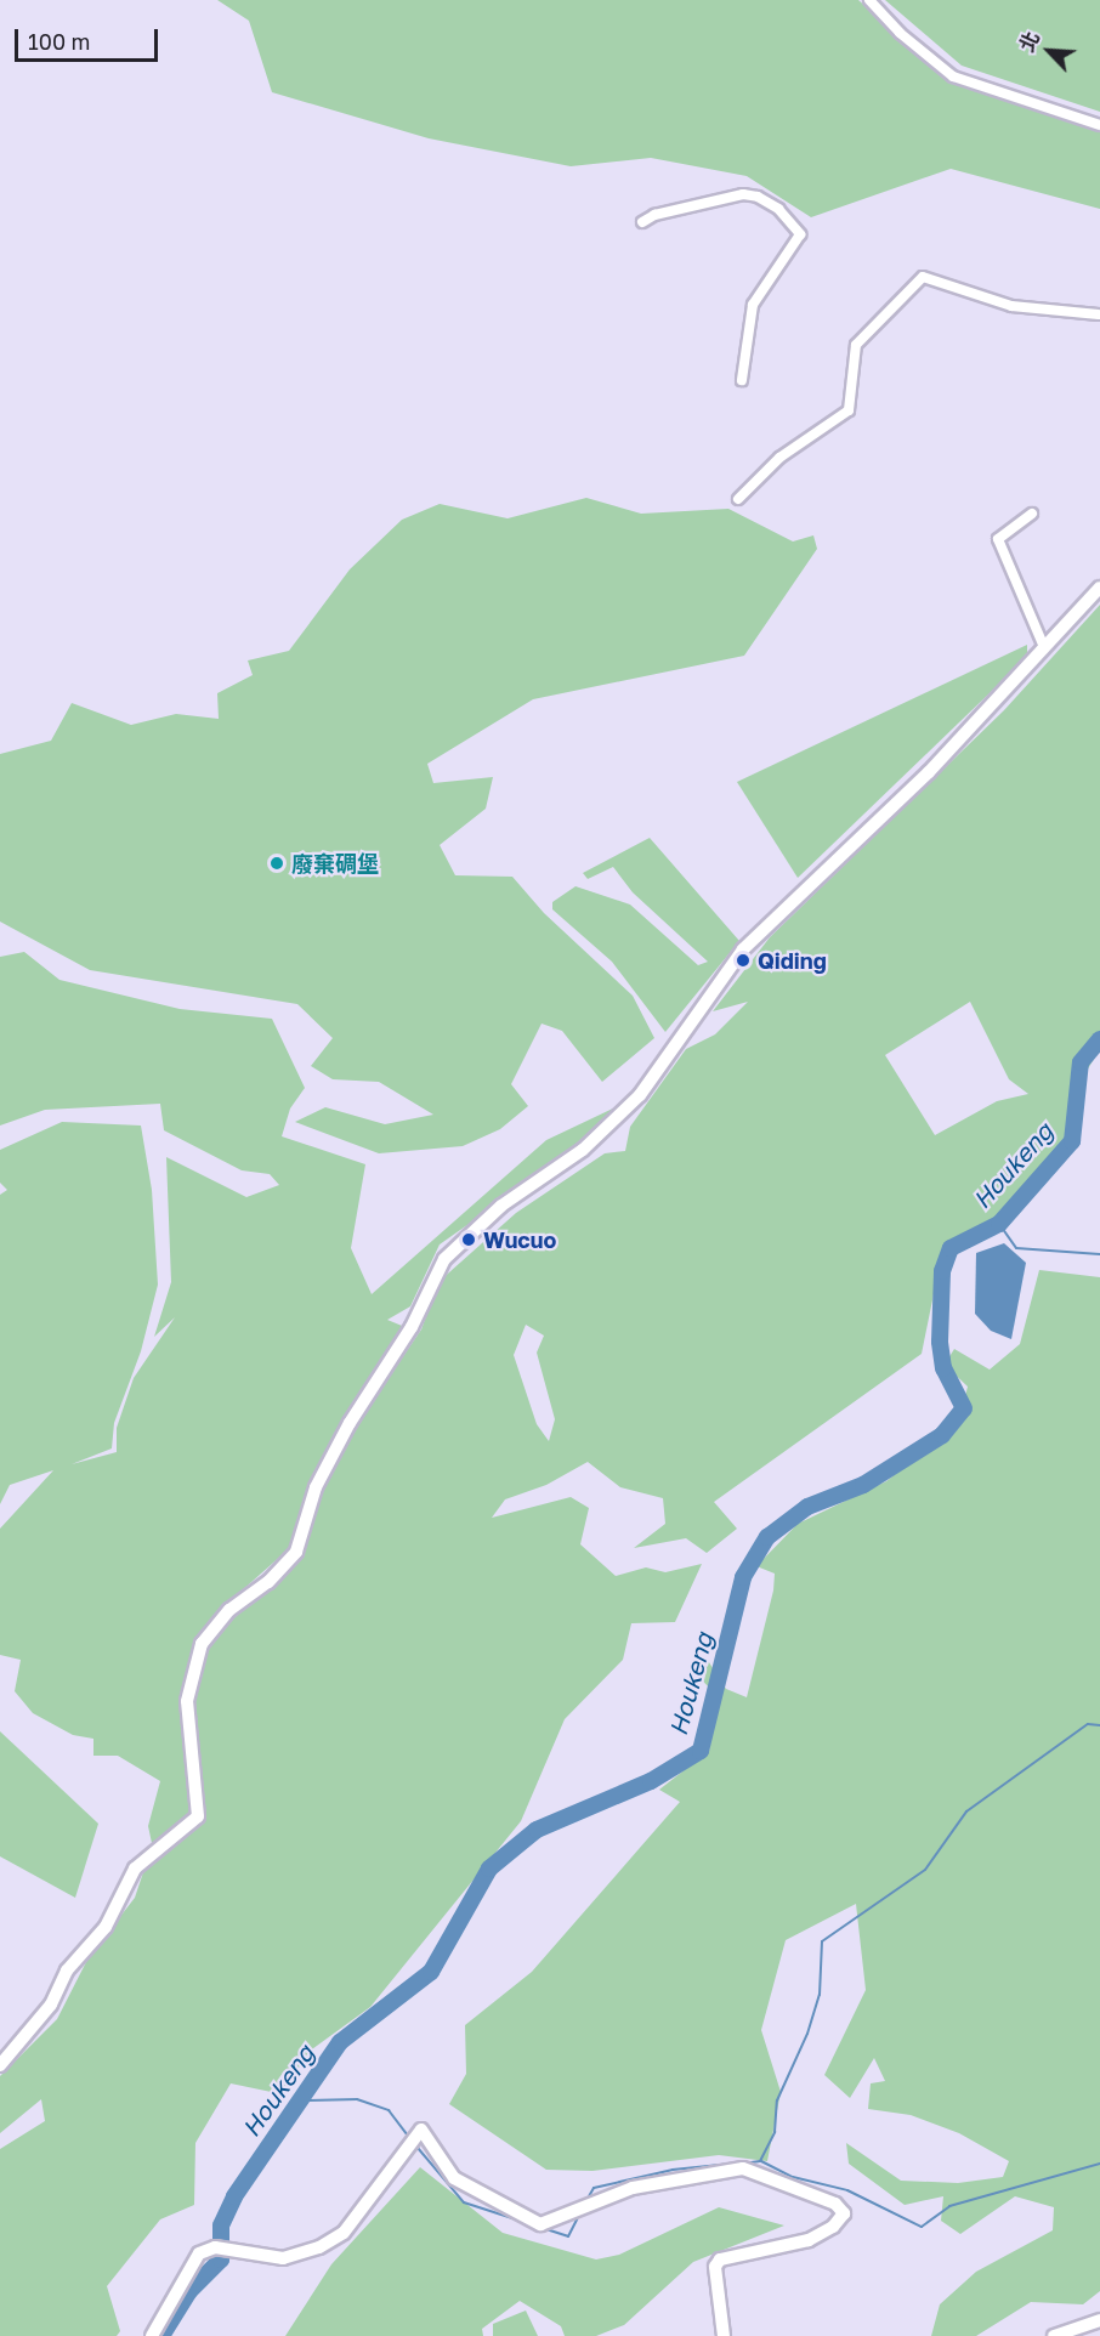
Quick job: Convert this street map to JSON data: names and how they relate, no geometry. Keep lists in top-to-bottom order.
{
  "water": ["Houkeng"],
  "places": ["廢棄碉堡", "Qiding", "Wucuo"],
  "scale_bar": "100 m",
  "north": "top left"
}
